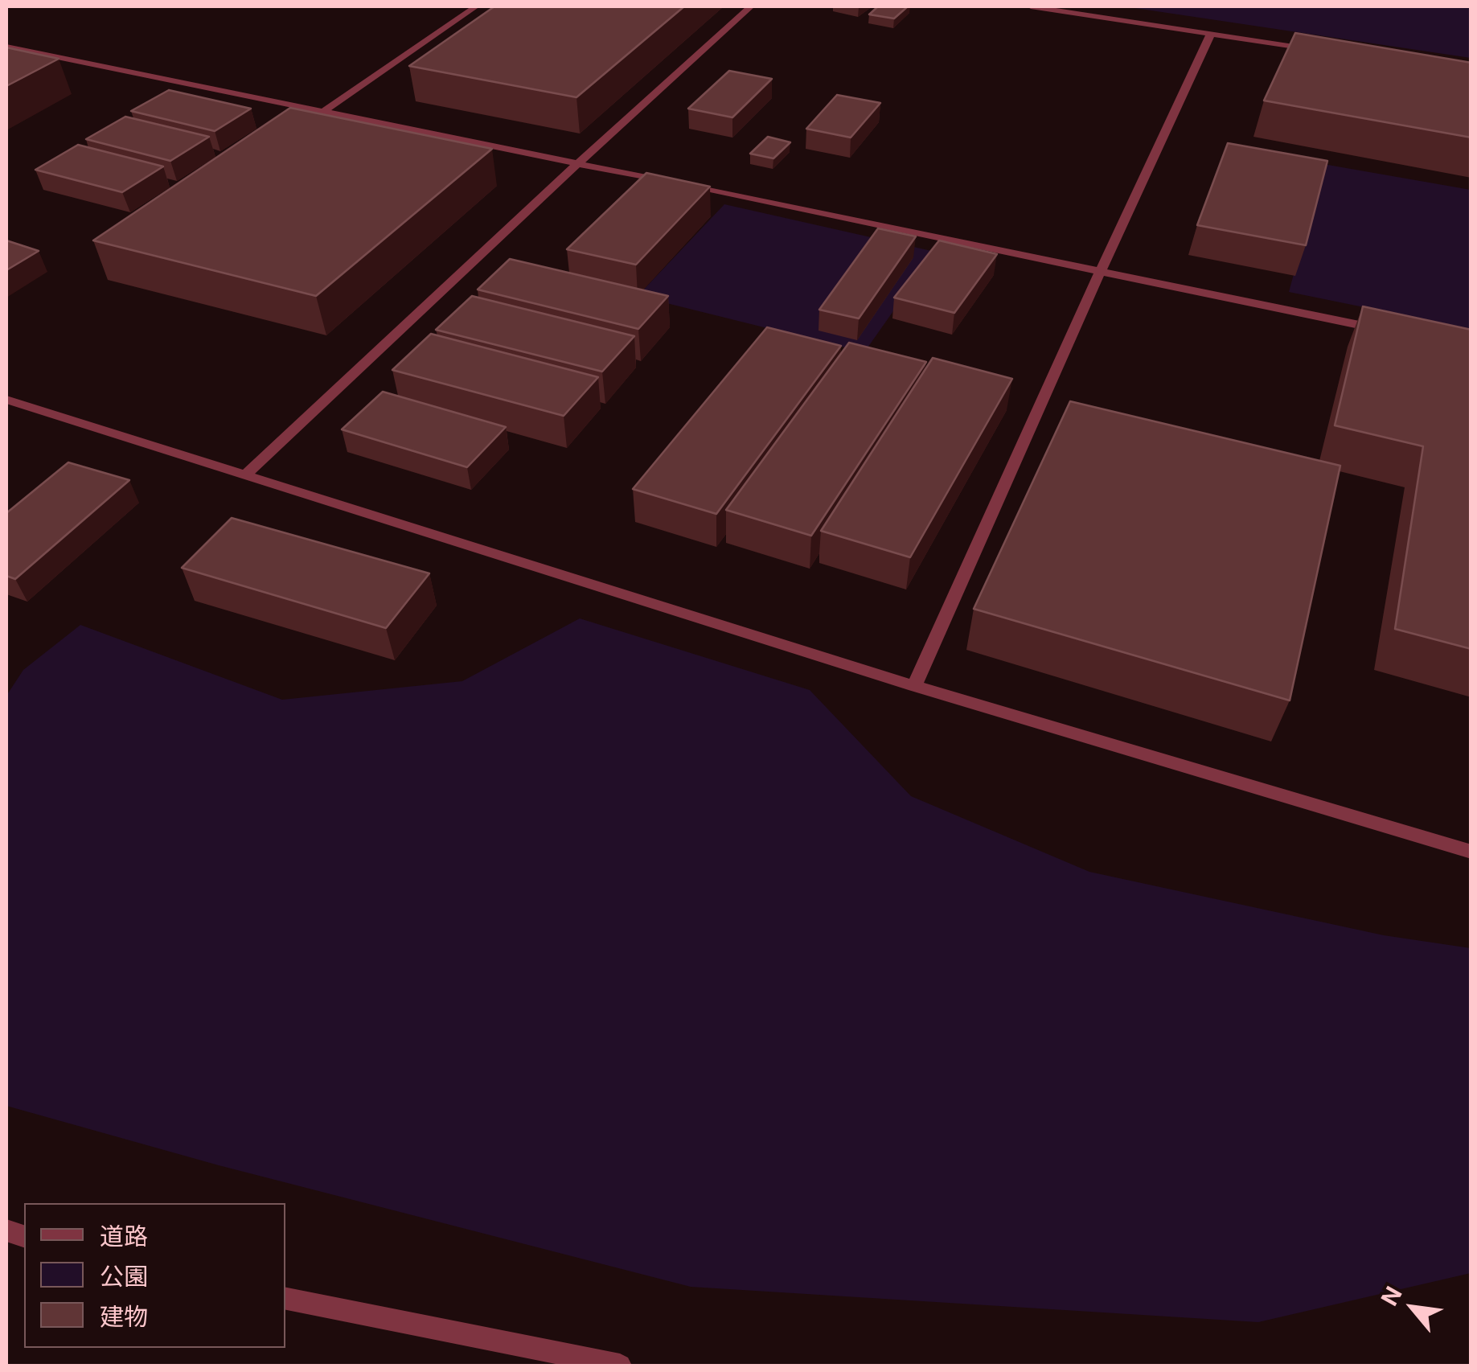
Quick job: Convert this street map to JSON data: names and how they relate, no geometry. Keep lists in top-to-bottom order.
{
  "legend": ["道路", "公園", "建物"],
  "north": "top left"
}
